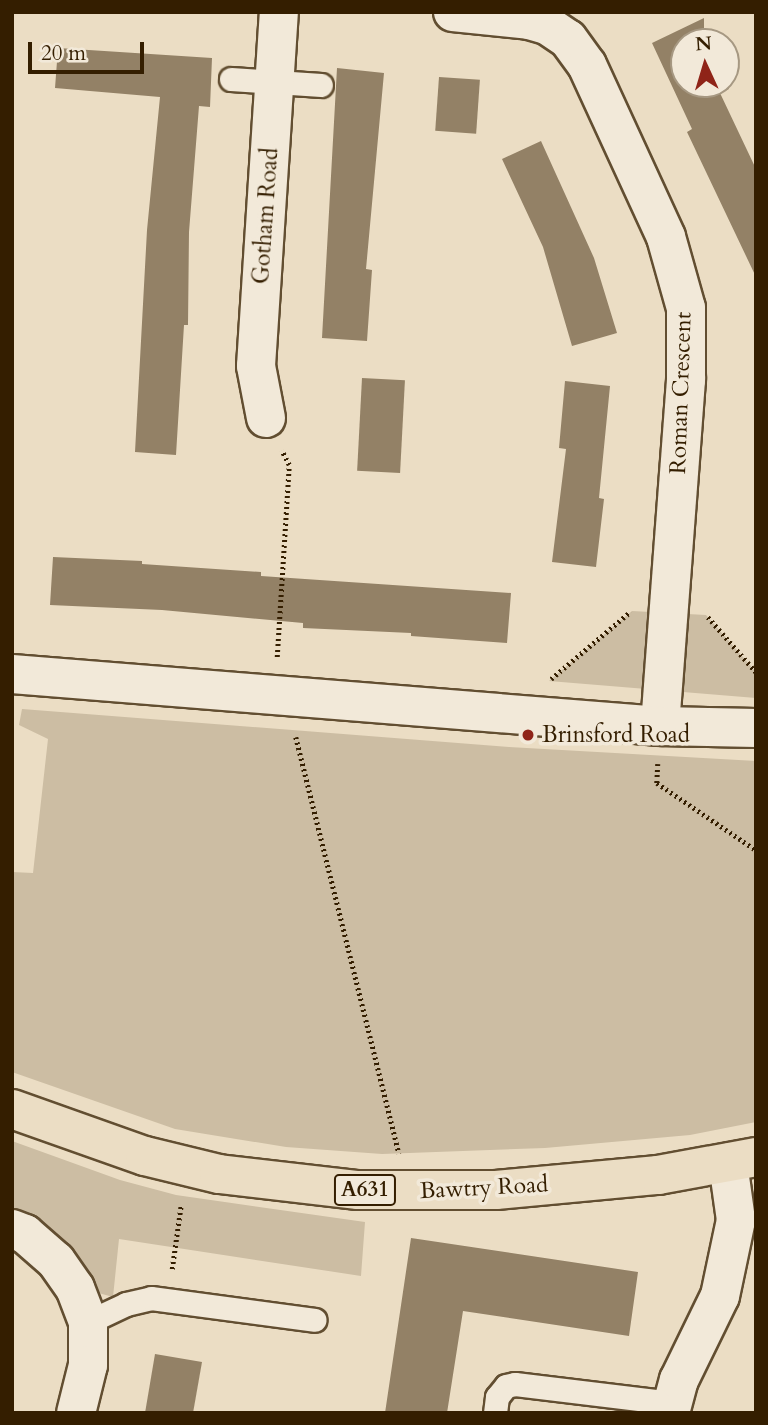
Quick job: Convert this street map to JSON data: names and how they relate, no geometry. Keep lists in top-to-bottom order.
{
  "streets": {
    "main road": ["Bawtry Road", "A631"],
    "street": ["Gotham Road", "Roman Crescent"]
  },
  "places": ["Brinsford Road"],
  "scale_bar": "20 m",
  "north": "top"
}
